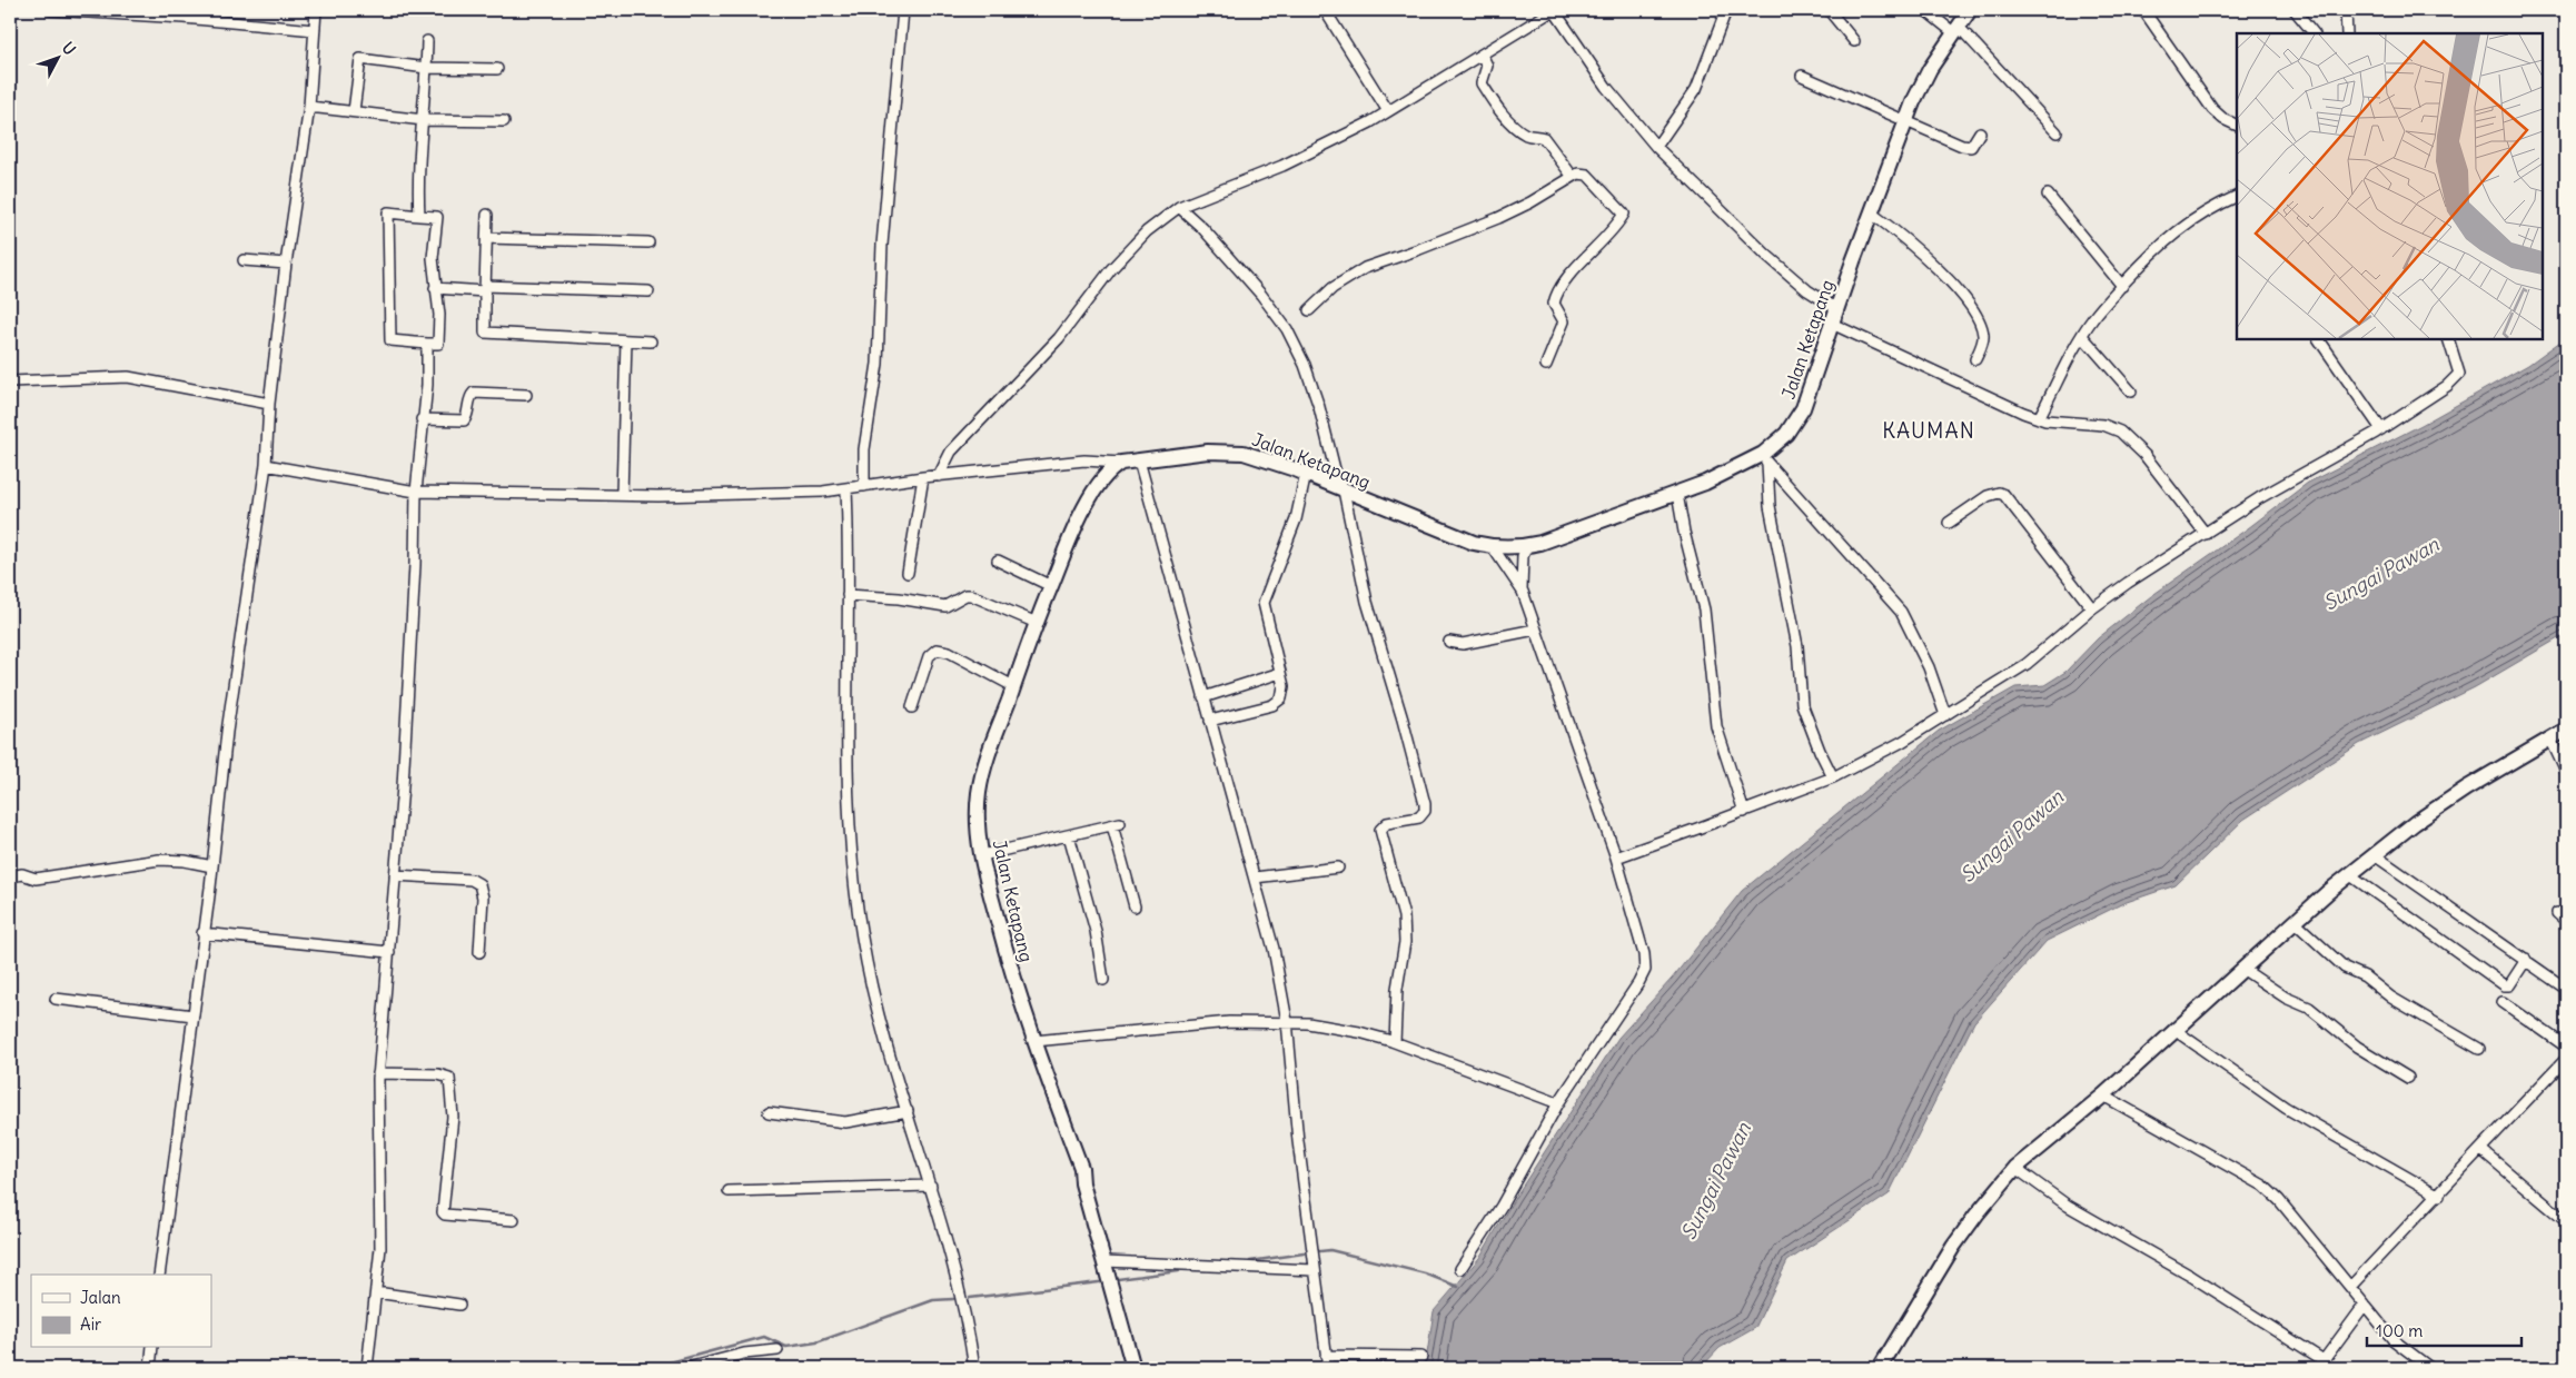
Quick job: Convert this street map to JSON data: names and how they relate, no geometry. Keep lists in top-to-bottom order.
{
  "streets": {
    "main road": ["Jalan Ketapang"]
  },
  "districts": ["KAUMAN"],
  "water": ["Sungai Pawan"],
  "legend": ["Jalan", "Air"],
  "scale_bar": "100 m",
  "north": "top right"
}
